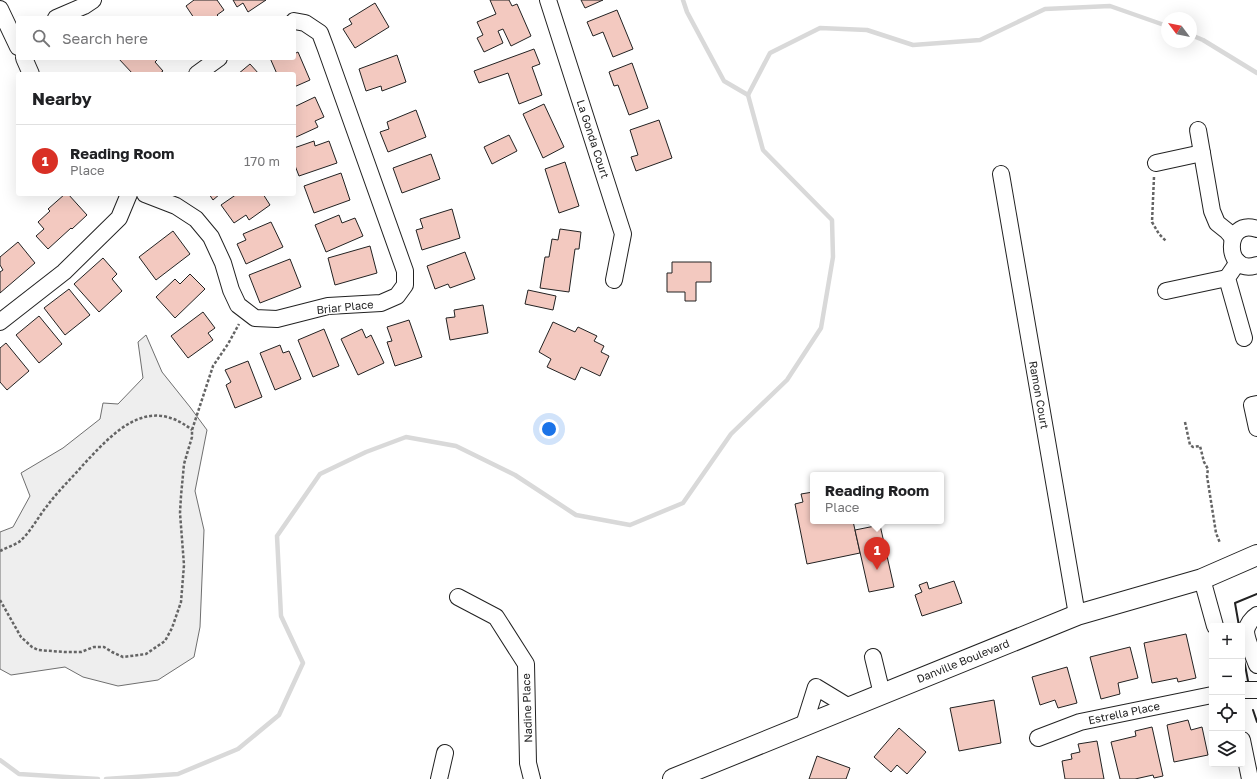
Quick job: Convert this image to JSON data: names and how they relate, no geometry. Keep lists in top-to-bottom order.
{
  "streets": {
    "main road": ["Danville Boulevard"],
    "street": [
      "La Gonda Court",
      "Briar Place",
      "Ramon Court",
      "Nadine Place",
      "Estrella Place"
    ]
  },
  "crossings": [
    ["Ramon Court", "Danville Boulevard"]
  ],
  "north": "top left",
  "page": {
    "search": "Search here",
    "heading": "Nearby",
    "list": [
      {
        "mark": "1",
        "name": "Reading Room",
        "note": "Place",
        "value": "170 m"
      }
    ],
    "popup": ["Reading Room", "Place"],
    "pins": "1",
    "map_buttons": ["+", "−"]
  }
}
